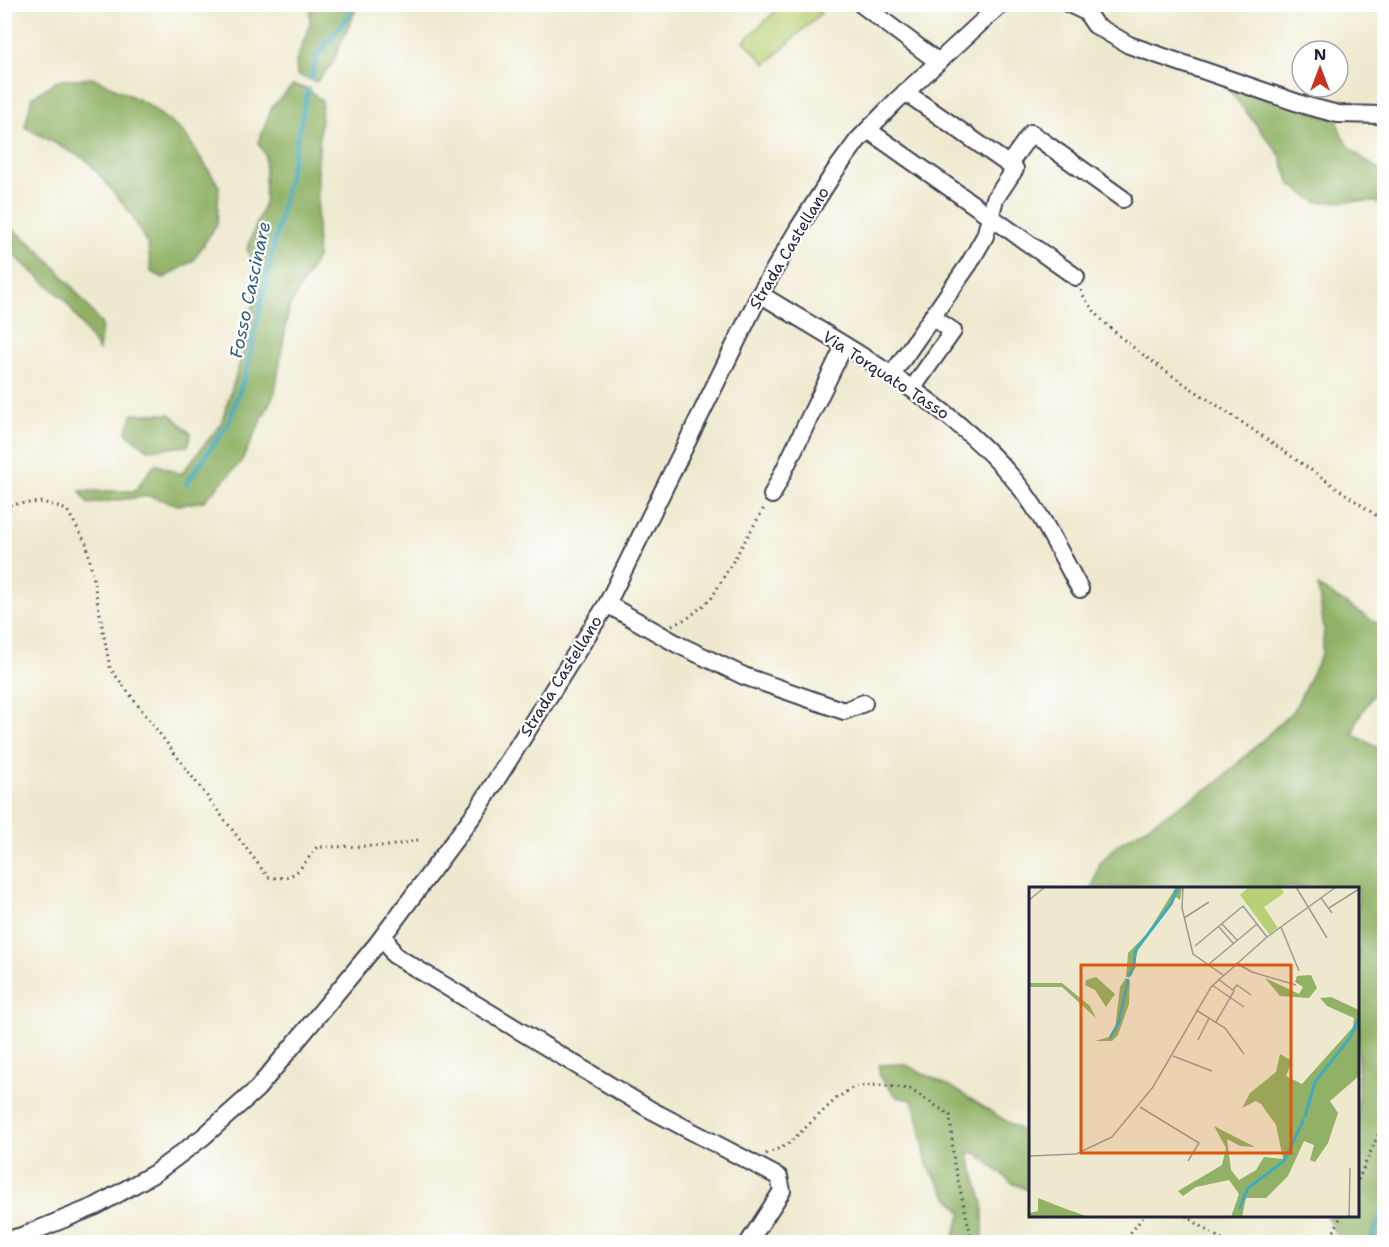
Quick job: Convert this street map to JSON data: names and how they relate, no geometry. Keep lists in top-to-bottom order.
{
  "streets": {
    "street": ["Strada Castellano", "Via Torquato Tasso"]
  },
  "crossings": [
    ["Strada Castellano", "Via Torquato Tasso"]
  ],
  "water": ["Fosso Cascinare"],
  "north": "top"
}
